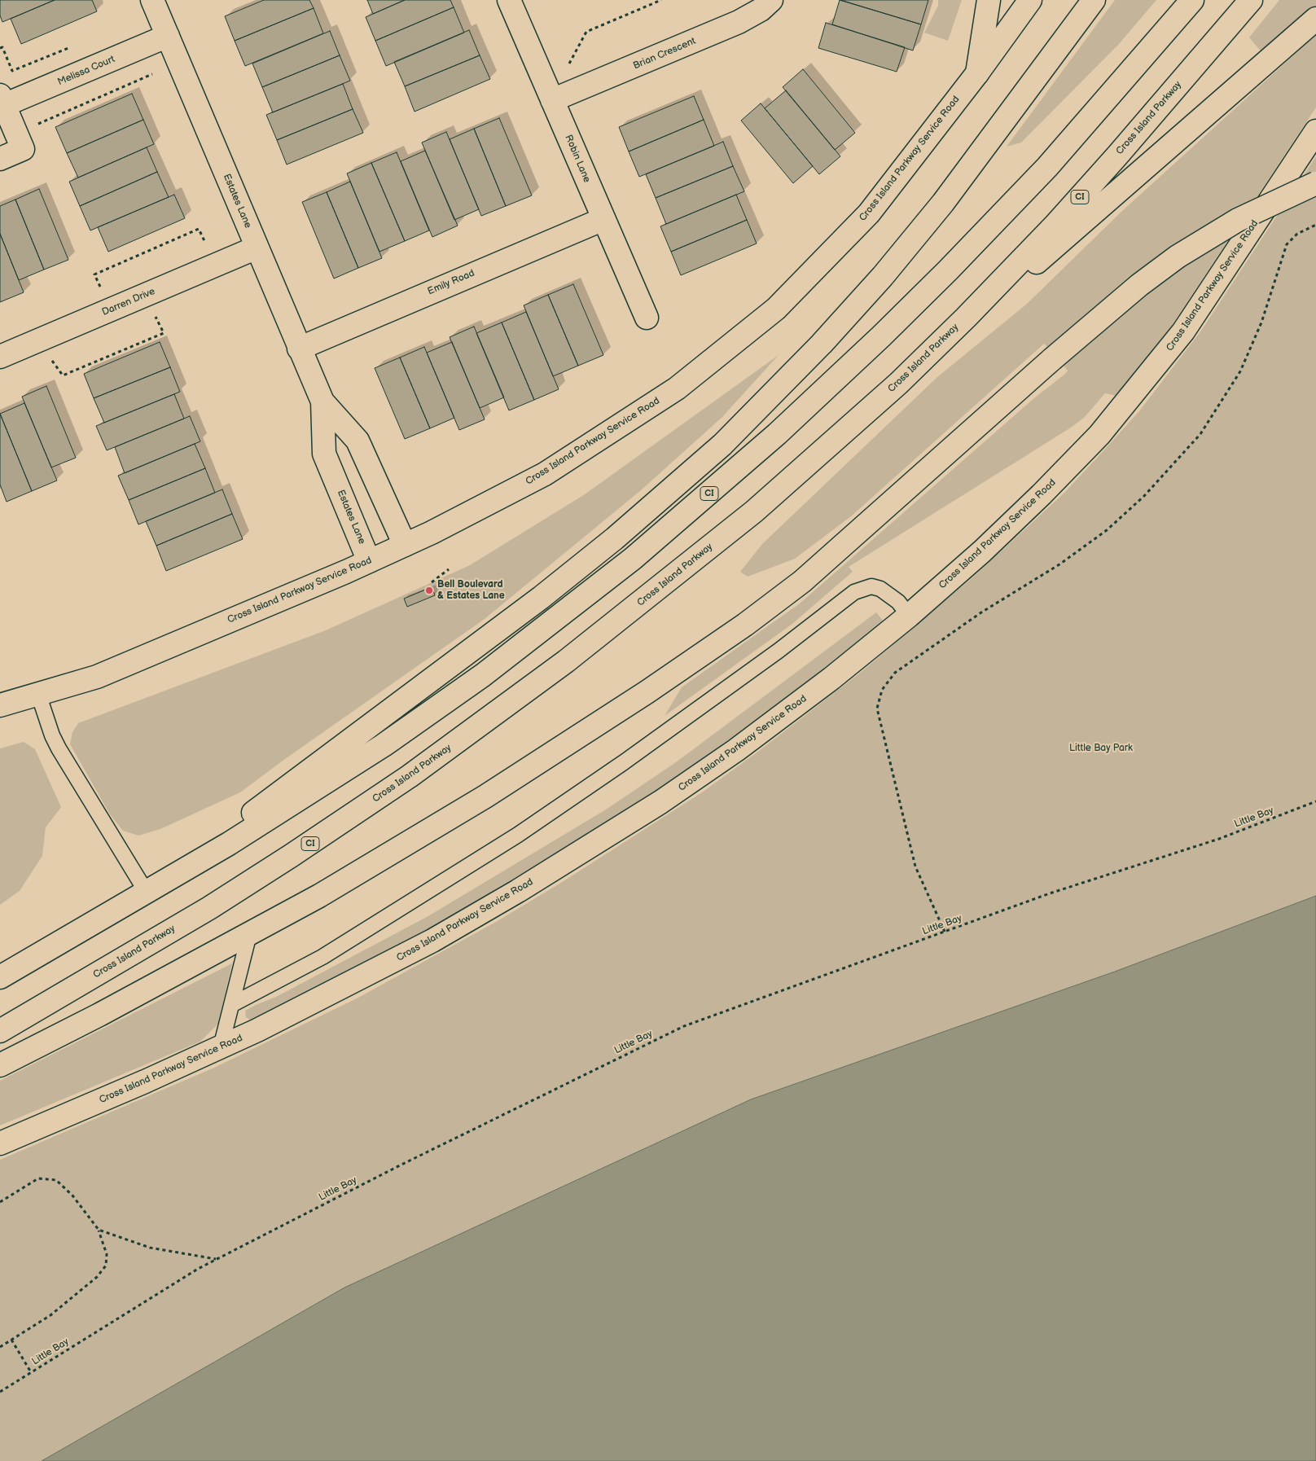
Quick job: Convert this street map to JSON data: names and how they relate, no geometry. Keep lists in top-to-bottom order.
{
  "streets": {
    "main road": [
      "Brian Crescent",
      "Melissa Court",
      "Cross Island Parkway",
      "Robin Lane",
      "Cross Island Parkway Service Road",
      "CI",
      "Estates Lane",
      "Emily Road",
      "Darren Drive"
    ],
    "path": ["Little Bay"]
  },
  "crossings": [
    ["Brian Crescent", "Robin Lane"],
    ["Melissa Court", "Estates Lane"],
    ["Robin Lane", "Emily Road"],
    ["Cross Island Parkway Service Road", "Estates Lane"],
    ["Estates Lane", "Emily Road"],
    ["Estates Lane", "Darren Drive"]
  ],
  "parks": ["Little Bay Park"],
  "places": ["Bell Boulevard & Estates Lane"]
}
